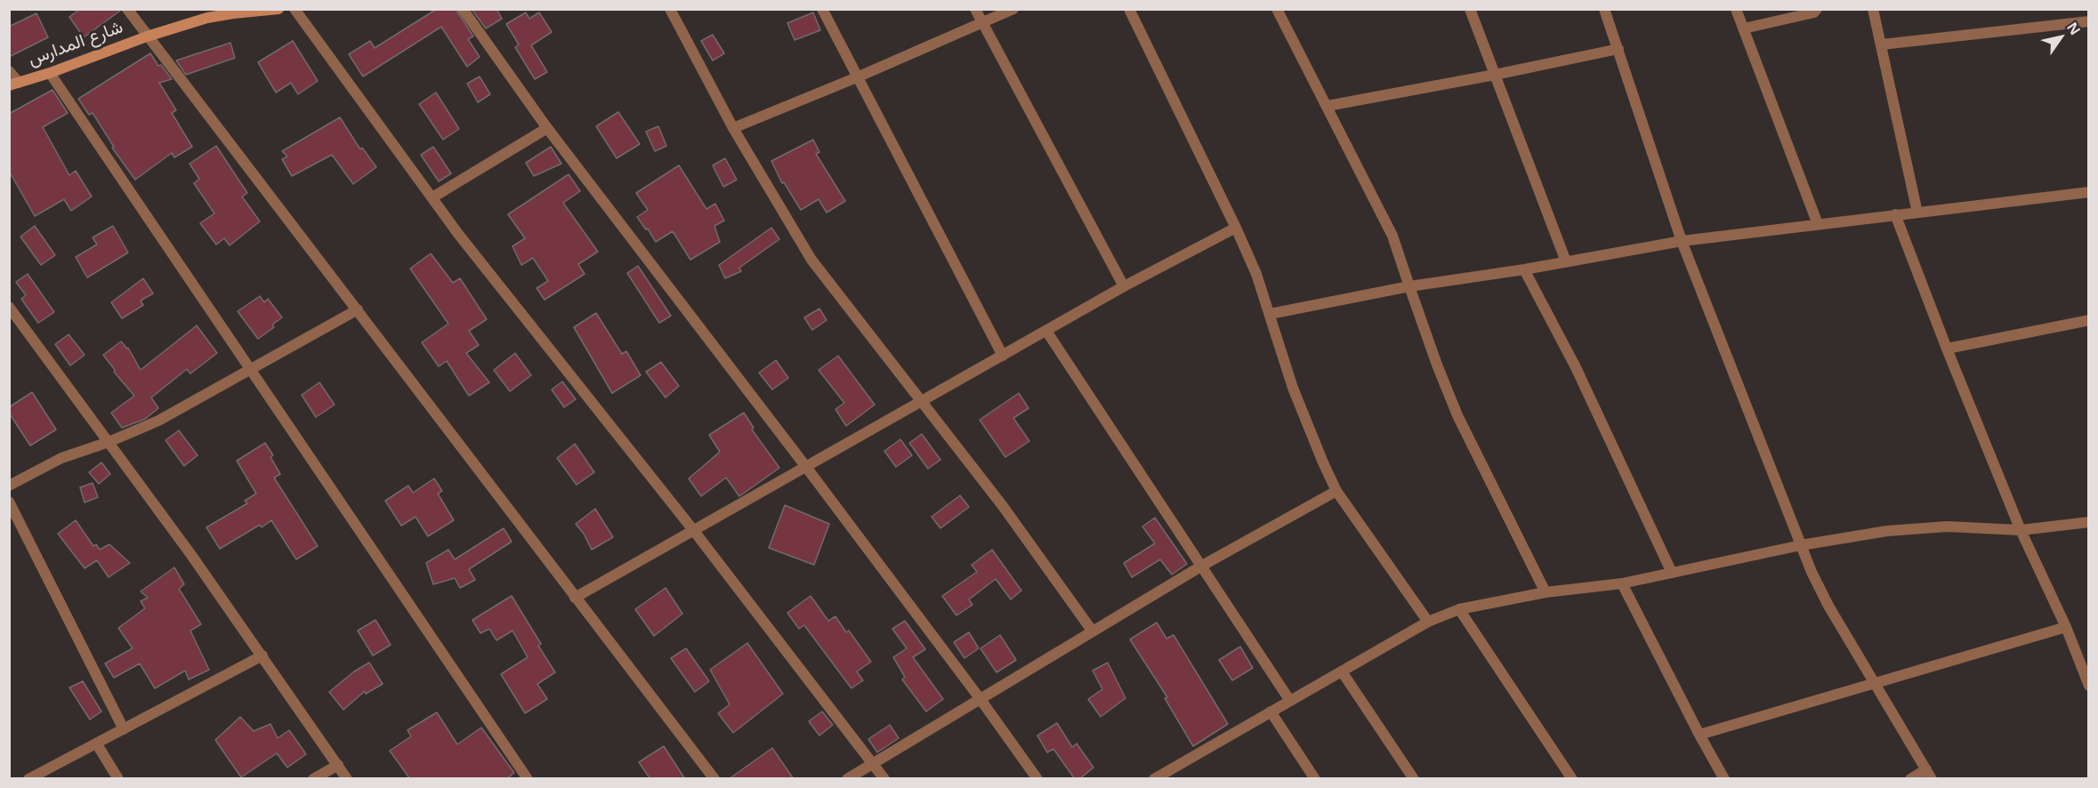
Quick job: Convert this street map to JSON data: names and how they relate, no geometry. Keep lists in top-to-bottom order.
{
  "streets": {
    "street": ["شارع المدارس"]
  },
  "north": "top right"
}
